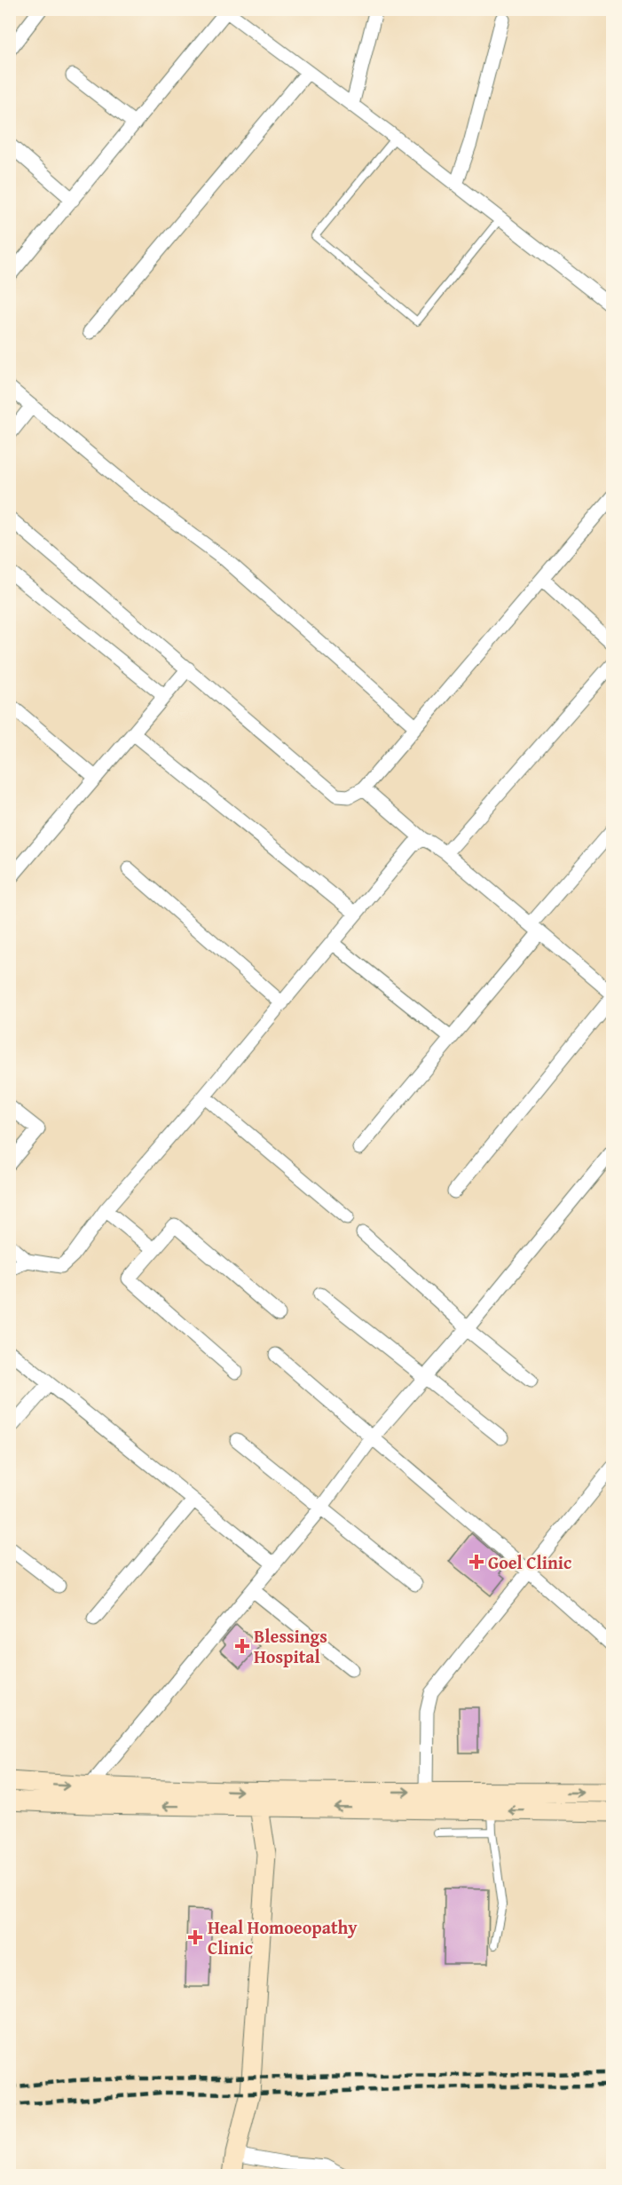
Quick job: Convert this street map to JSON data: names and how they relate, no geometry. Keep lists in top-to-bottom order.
{
  "places": {
    "health": ["Goel Clinic", "Blessings Hospital", "Heal Homoeopathy Clinic"]
  }
}
